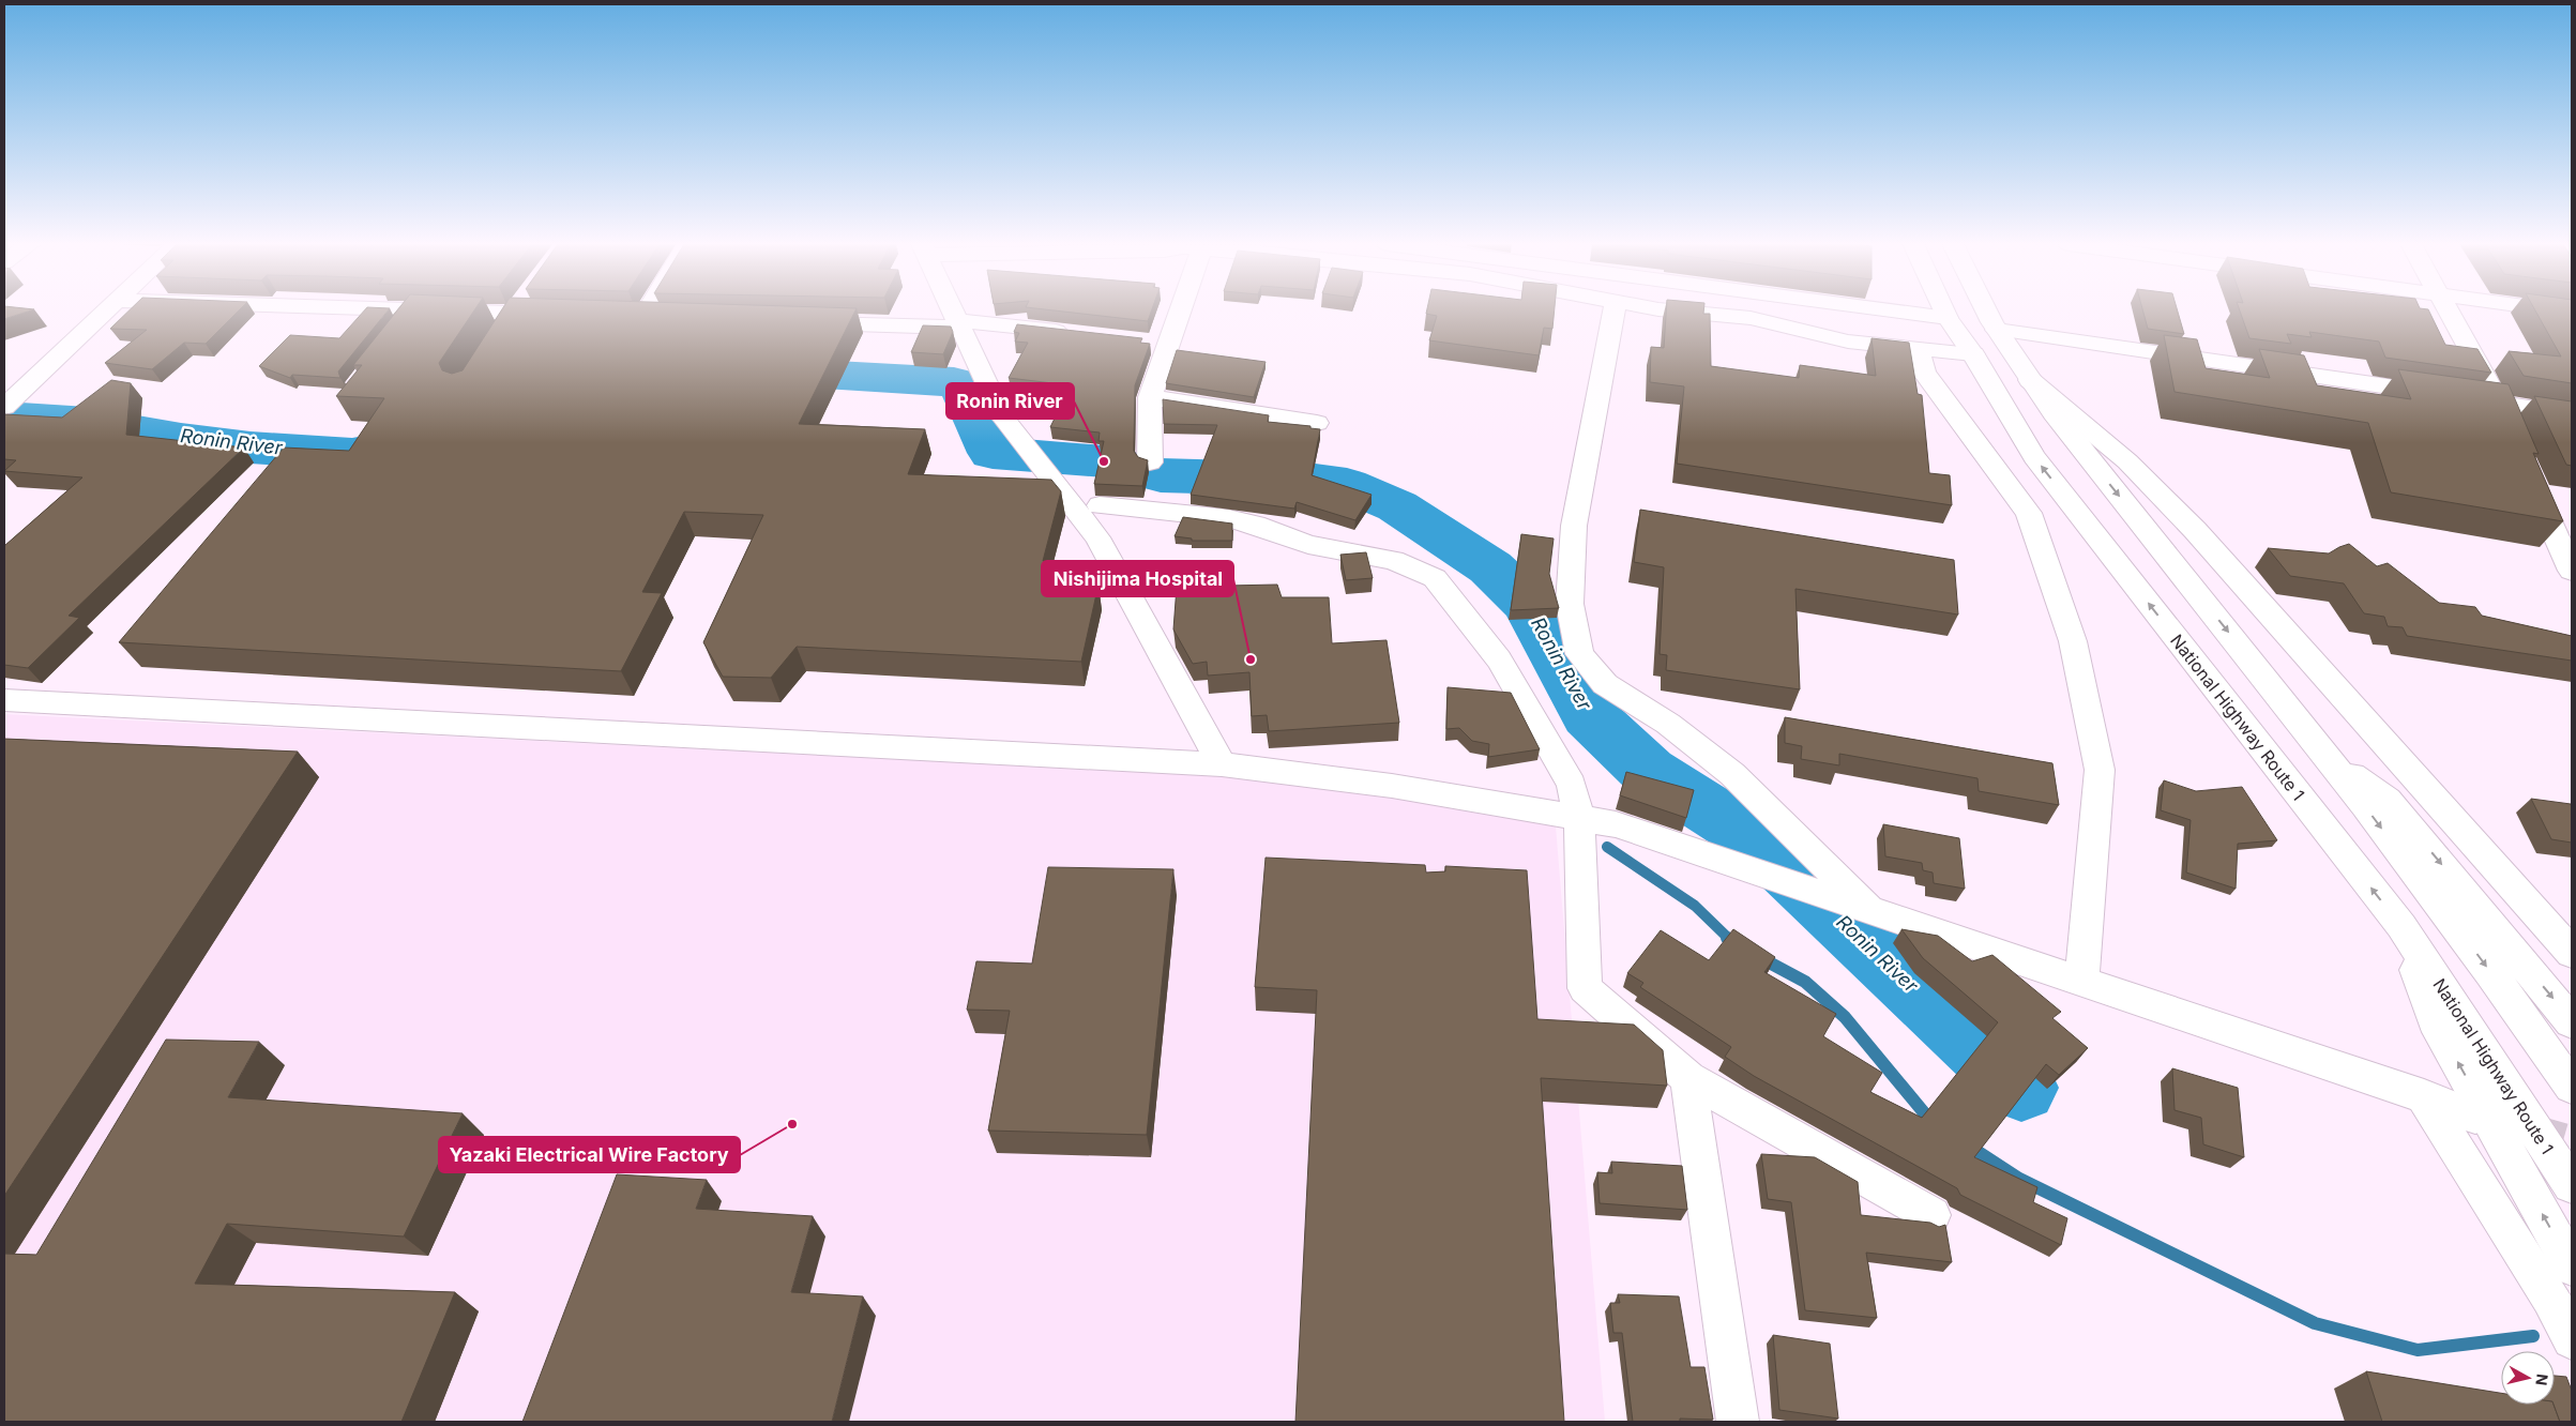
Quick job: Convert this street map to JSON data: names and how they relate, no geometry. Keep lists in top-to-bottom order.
{
  "streets": {
    "main road": ["National Highway Route 1"]
  },
  "water": ["Ronin River"],
  "places": ["Ronin River", "Nishijima Hospital", "Yazaki Electrical Wire Factory"],
  "north": "right"
}
